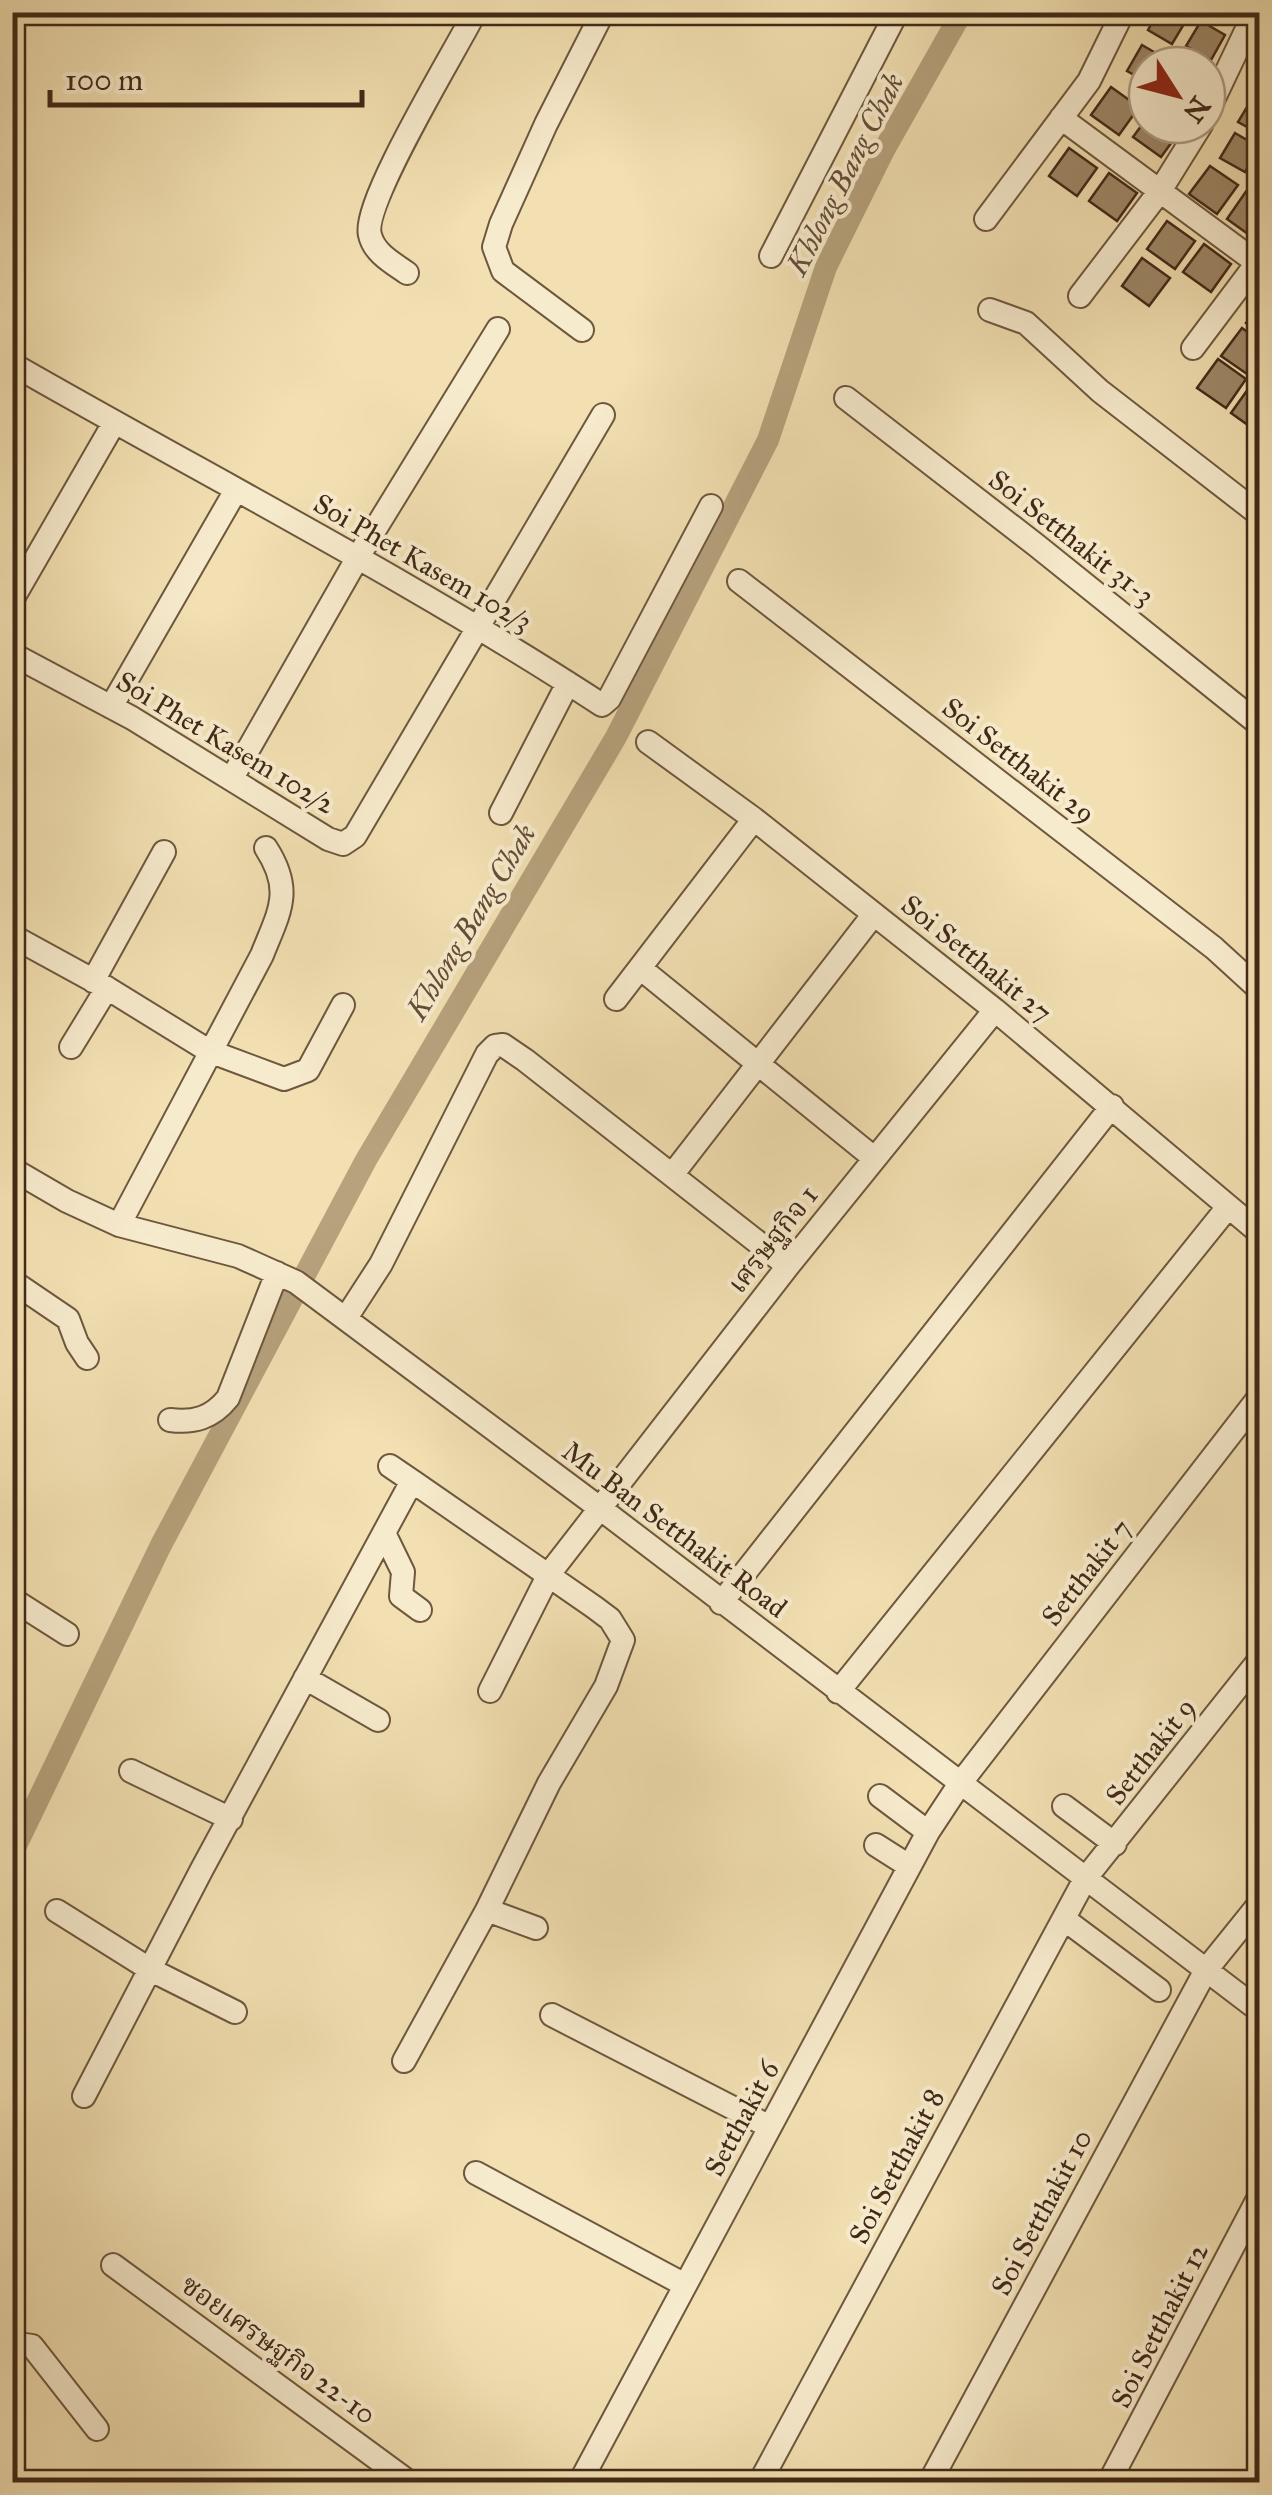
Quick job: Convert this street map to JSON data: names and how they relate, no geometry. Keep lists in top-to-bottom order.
{
  "streets": {
    "street": [
      "Soi Setthakit 31-3",
      "Soi Phet Kasem 102/3",
      "Soi Phet Kasem 102/2",
      "Soi Setthakit 29",
      "Soi Setthakit 27",
      "เศรษฐกิจ 1",
      "Mu Ban Setthakit Road",
      "Setthakit 7",
      "Setthakit 9",
      "Setthakit 6",
      "Soi Setthakit 8",
      "Soi Setthakit 10",
      "Soi Setthakit 12",
      "ซอยเศรษฐกิจ 22-10"
    ]
  },
  "crossings": [
    ["Soi Phet Kasem 102/3", "Soi Phet Kasem 102/2"],
    ["Soi Setthakit 27", "เศรษฐกิจ 1"],
    ["เศรษฐกิจ 1", "Mu Ban Setthakit Road"],
    ["Mu Ban Setthakit Road", "Setthakit 7"],
    ["Mu Ban Setthakit Road", "Setthakit 9"],
    ["Mu Ban Setthakit Road", "Setthakit 6"],
    ["Mu Ban Setthakit Road", "Soi Setthakit 8"],
    ["Mu Ban Setthakit Road", "Soi Setthakit 10"],
    ["Setthakit 7", "Setthakit 6"],
    ["Setthakit 9", "Soi Setthakit 8"]
  ],
  "water": ["Khlong Bang Chak"],
  "scale_bar": "100 m",
  "north": "bottom right"
}
